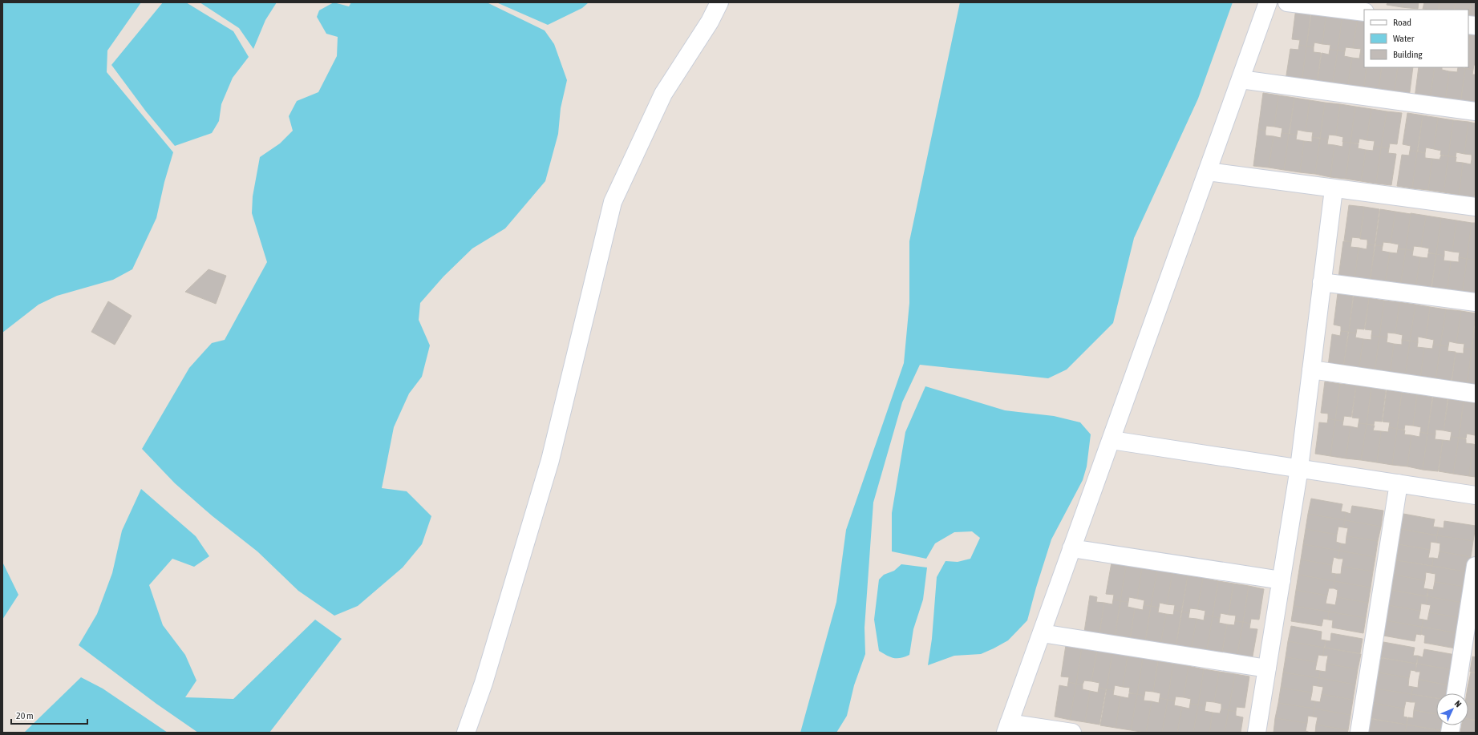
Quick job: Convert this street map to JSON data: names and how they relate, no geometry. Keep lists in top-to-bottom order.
{
  "legend": ["Road", "Water", "Building"],
  "scale_bar": "20 m",
  "north": "top right"
}
